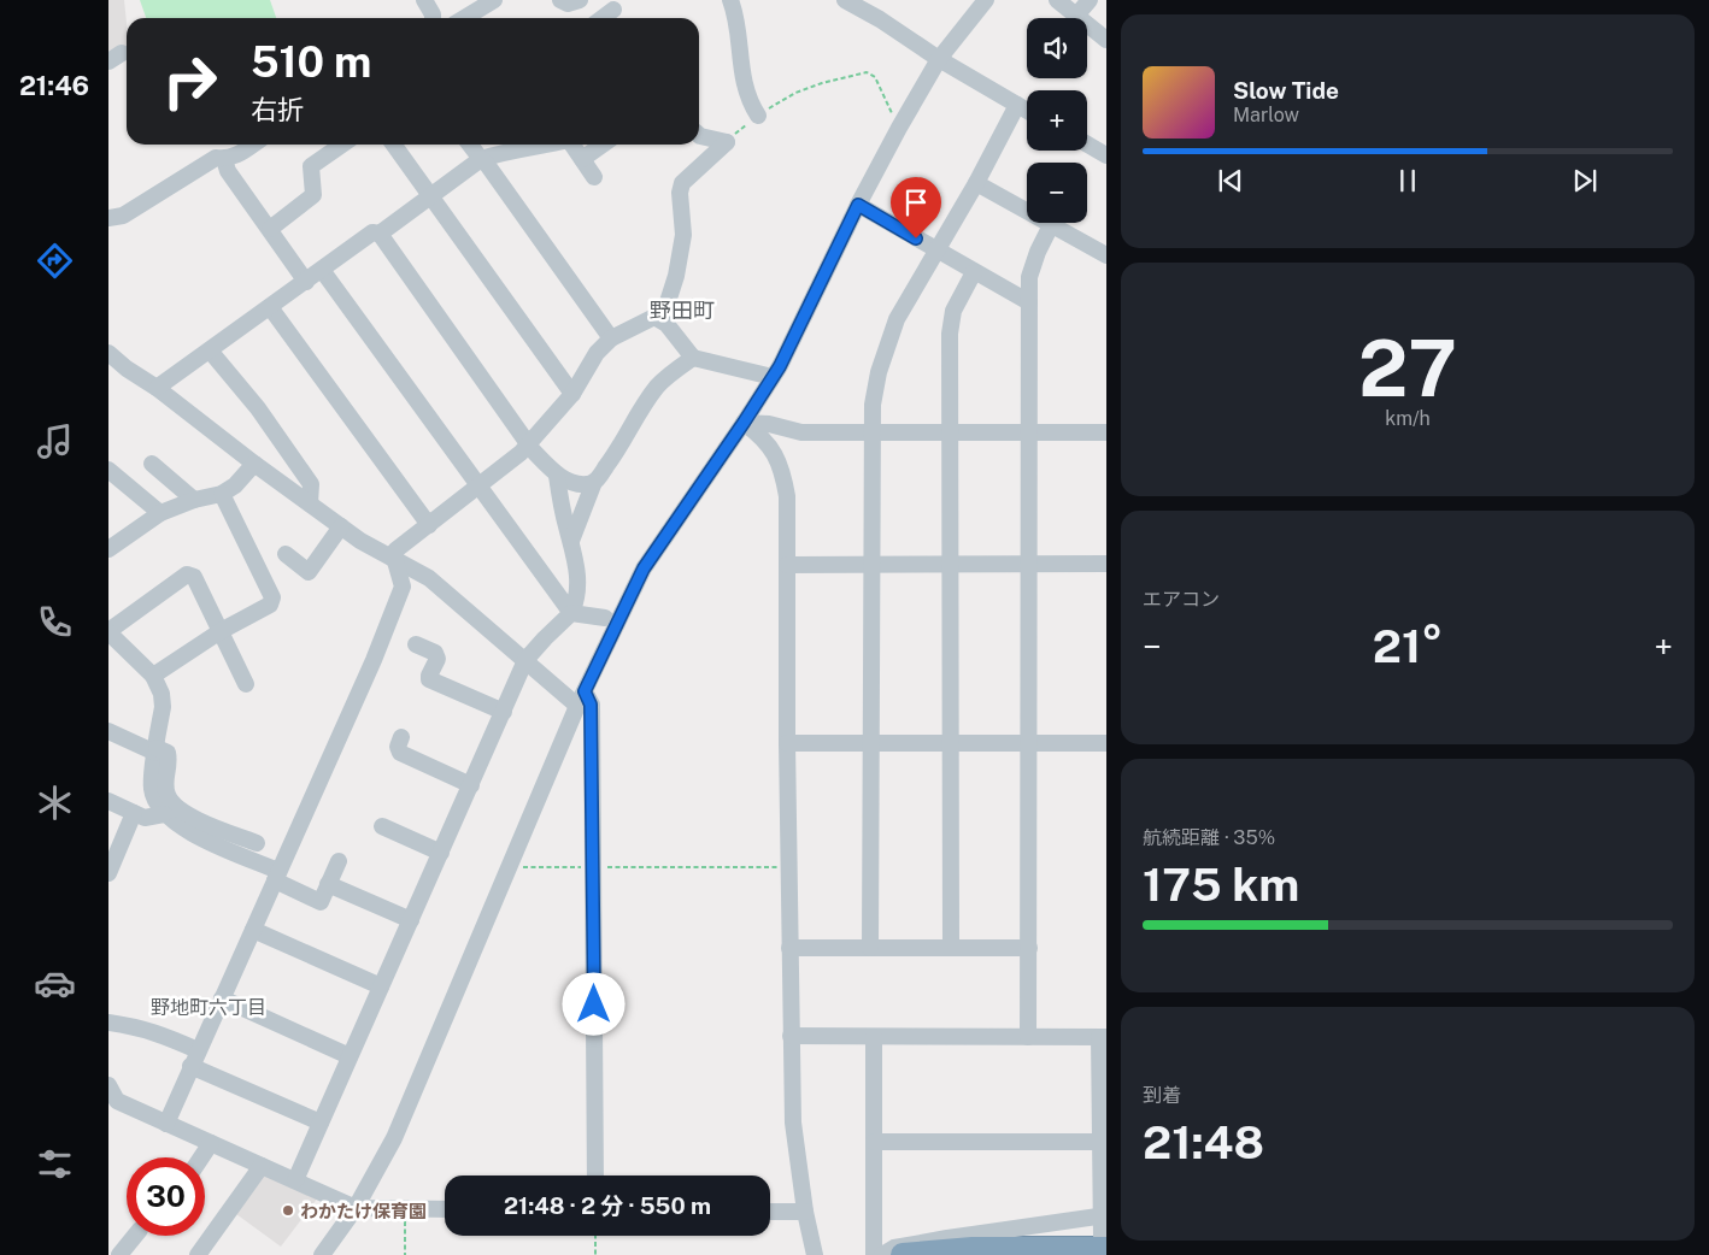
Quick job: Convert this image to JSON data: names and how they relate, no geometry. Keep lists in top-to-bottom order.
{
  "districts": ["野田町", "野地町六丁目"],
  "places": ["わかたけ保育園"],
  "page": {
    "tabs": "21:46",
    "map_buttons": ["+", "−"],
    "turn": ["510 m", "右折"],
    "song": ["Slow Tide", "Marlow"],
    "tile": [
      ["27", "km/h"],
      "エアコン",
      ["航続距離 · 35%", "175 km"],
      ["到着", "21:48"]
    ],
    "heat": ["−", "21°", "+"],
    "limit": "30",
    "trip": "21:48 · 2 分 · 550 m"
  }
}
